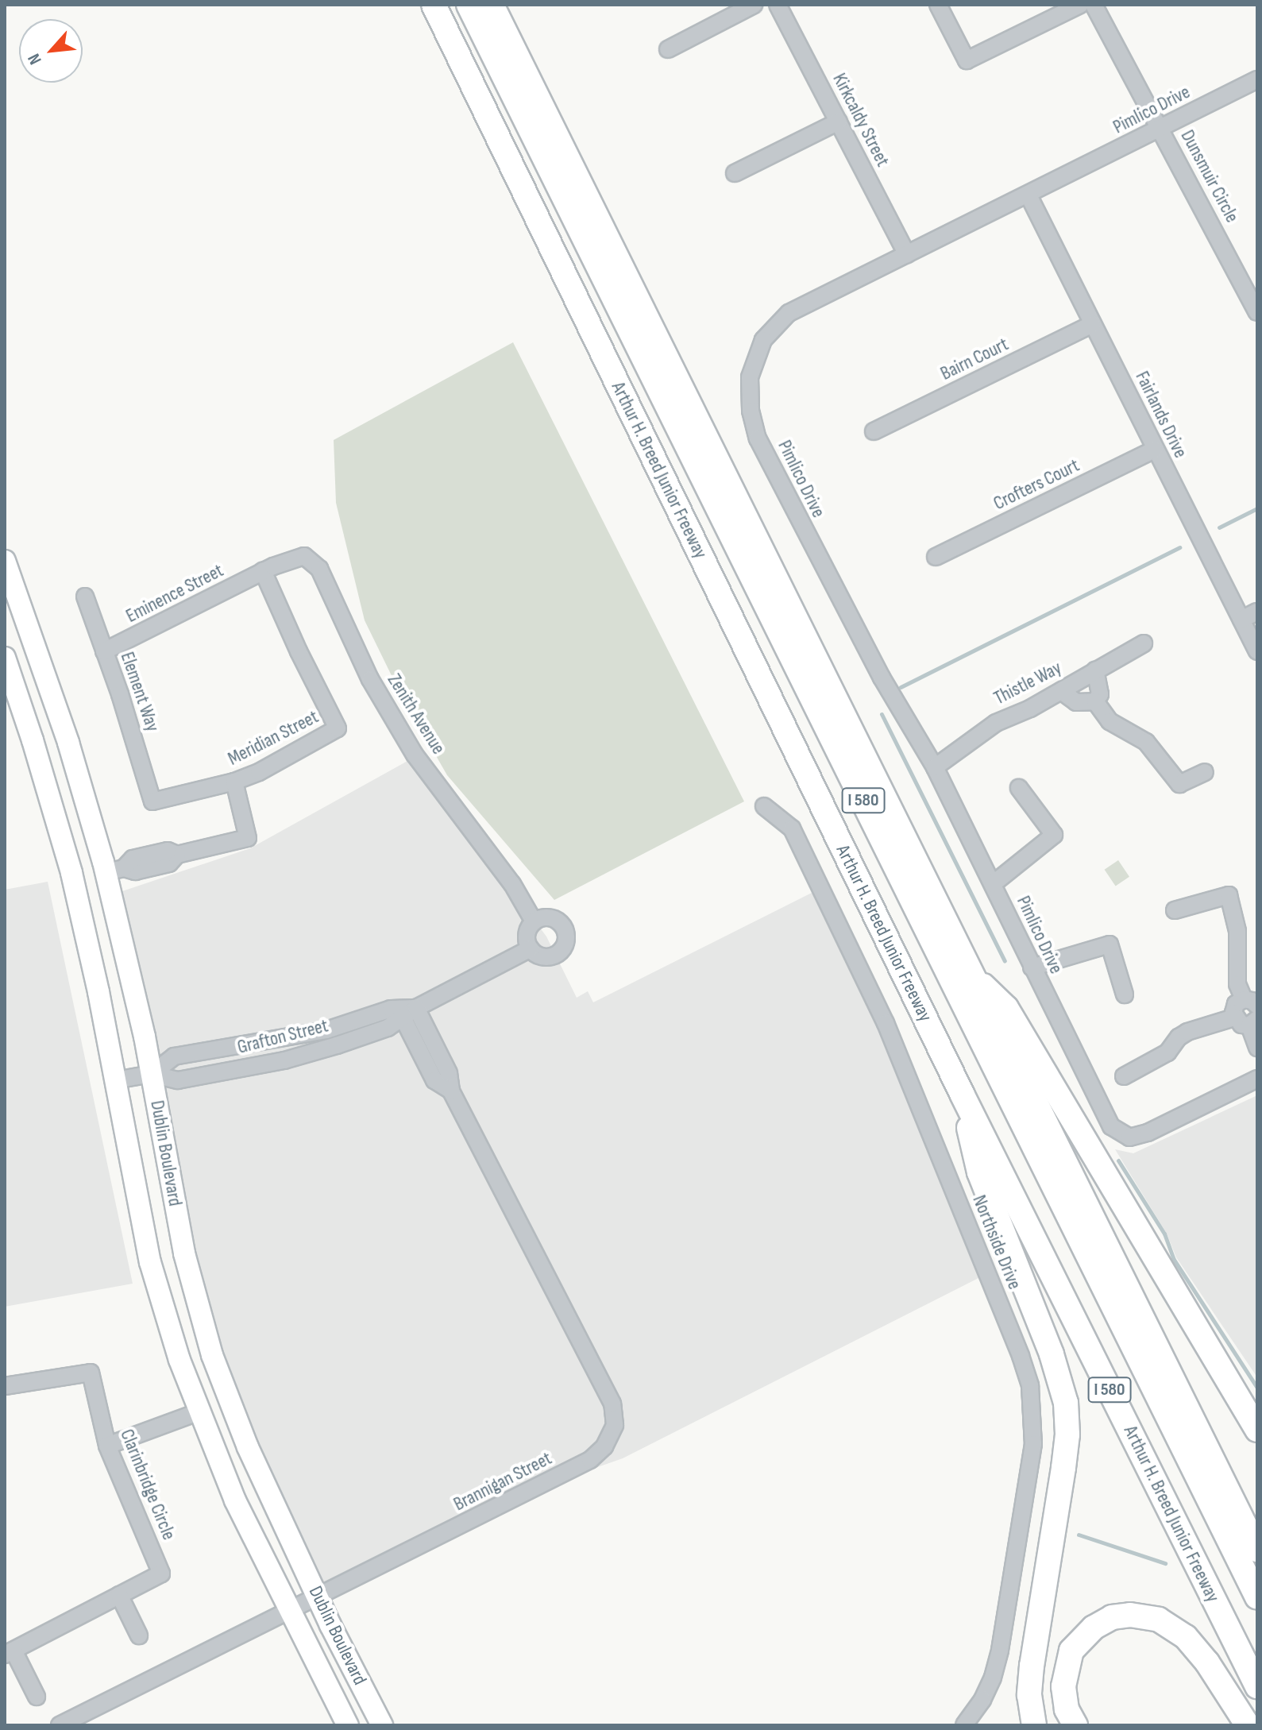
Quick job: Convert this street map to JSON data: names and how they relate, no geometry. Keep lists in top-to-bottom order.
{
  "streets": {
    "highway": ["Arthur H. Breed Junior Freeway", "I 580"],
    "main road": ["Dublin Boulevard"],
    "street": [
      "Pimlico Drive",
      "Kirkcaldy Street",
      "Dunsmuir Circle",
      "Bairn Court",
      "Fairlands Drive",
      "Crofters Court",
      "Eminence Street",
      "Thistle Way",
      "Element Way",
      "Zenith Avenue",
      "Meridian Street",
      "Grafton Street",
      "Northside Drive",
      "Brannigan Street",
      "Clarinbridge Circle"
    ]
  },
  "crossings": [
    ["Pimlico Drive", "Kirkcaldy Street"],
    ["Pimlico Drive", "Dunsmuir Circle"],
    ["Pimlico Drive", "Fairlands Drive"],
    ["Pimlico Drive", "Thistle Way"],
    ["Bairn Court", "Fairlands Drive"],
    ["Fairlands Drive", "Crofters Court"],
    ["Eminence Street", "Element Way"],
    ["Eminence Street", "Zenith Avenue"],
    ["Eminence Street", "Meridian Street"],
    ["Element Way", "Meridian Street"],
    ["Zenith Avenue", "Meridian Street"],
    ["Zenith Avenue", "Grafton Street"],
    ["Grafton Street", "Dublin Boulevard"],
    ["Grafton Street", "Brannigan Street"],
    ["Dublin Boulevard", "Brannigan Street"]
  ],
  "north": "bottom left"
}
